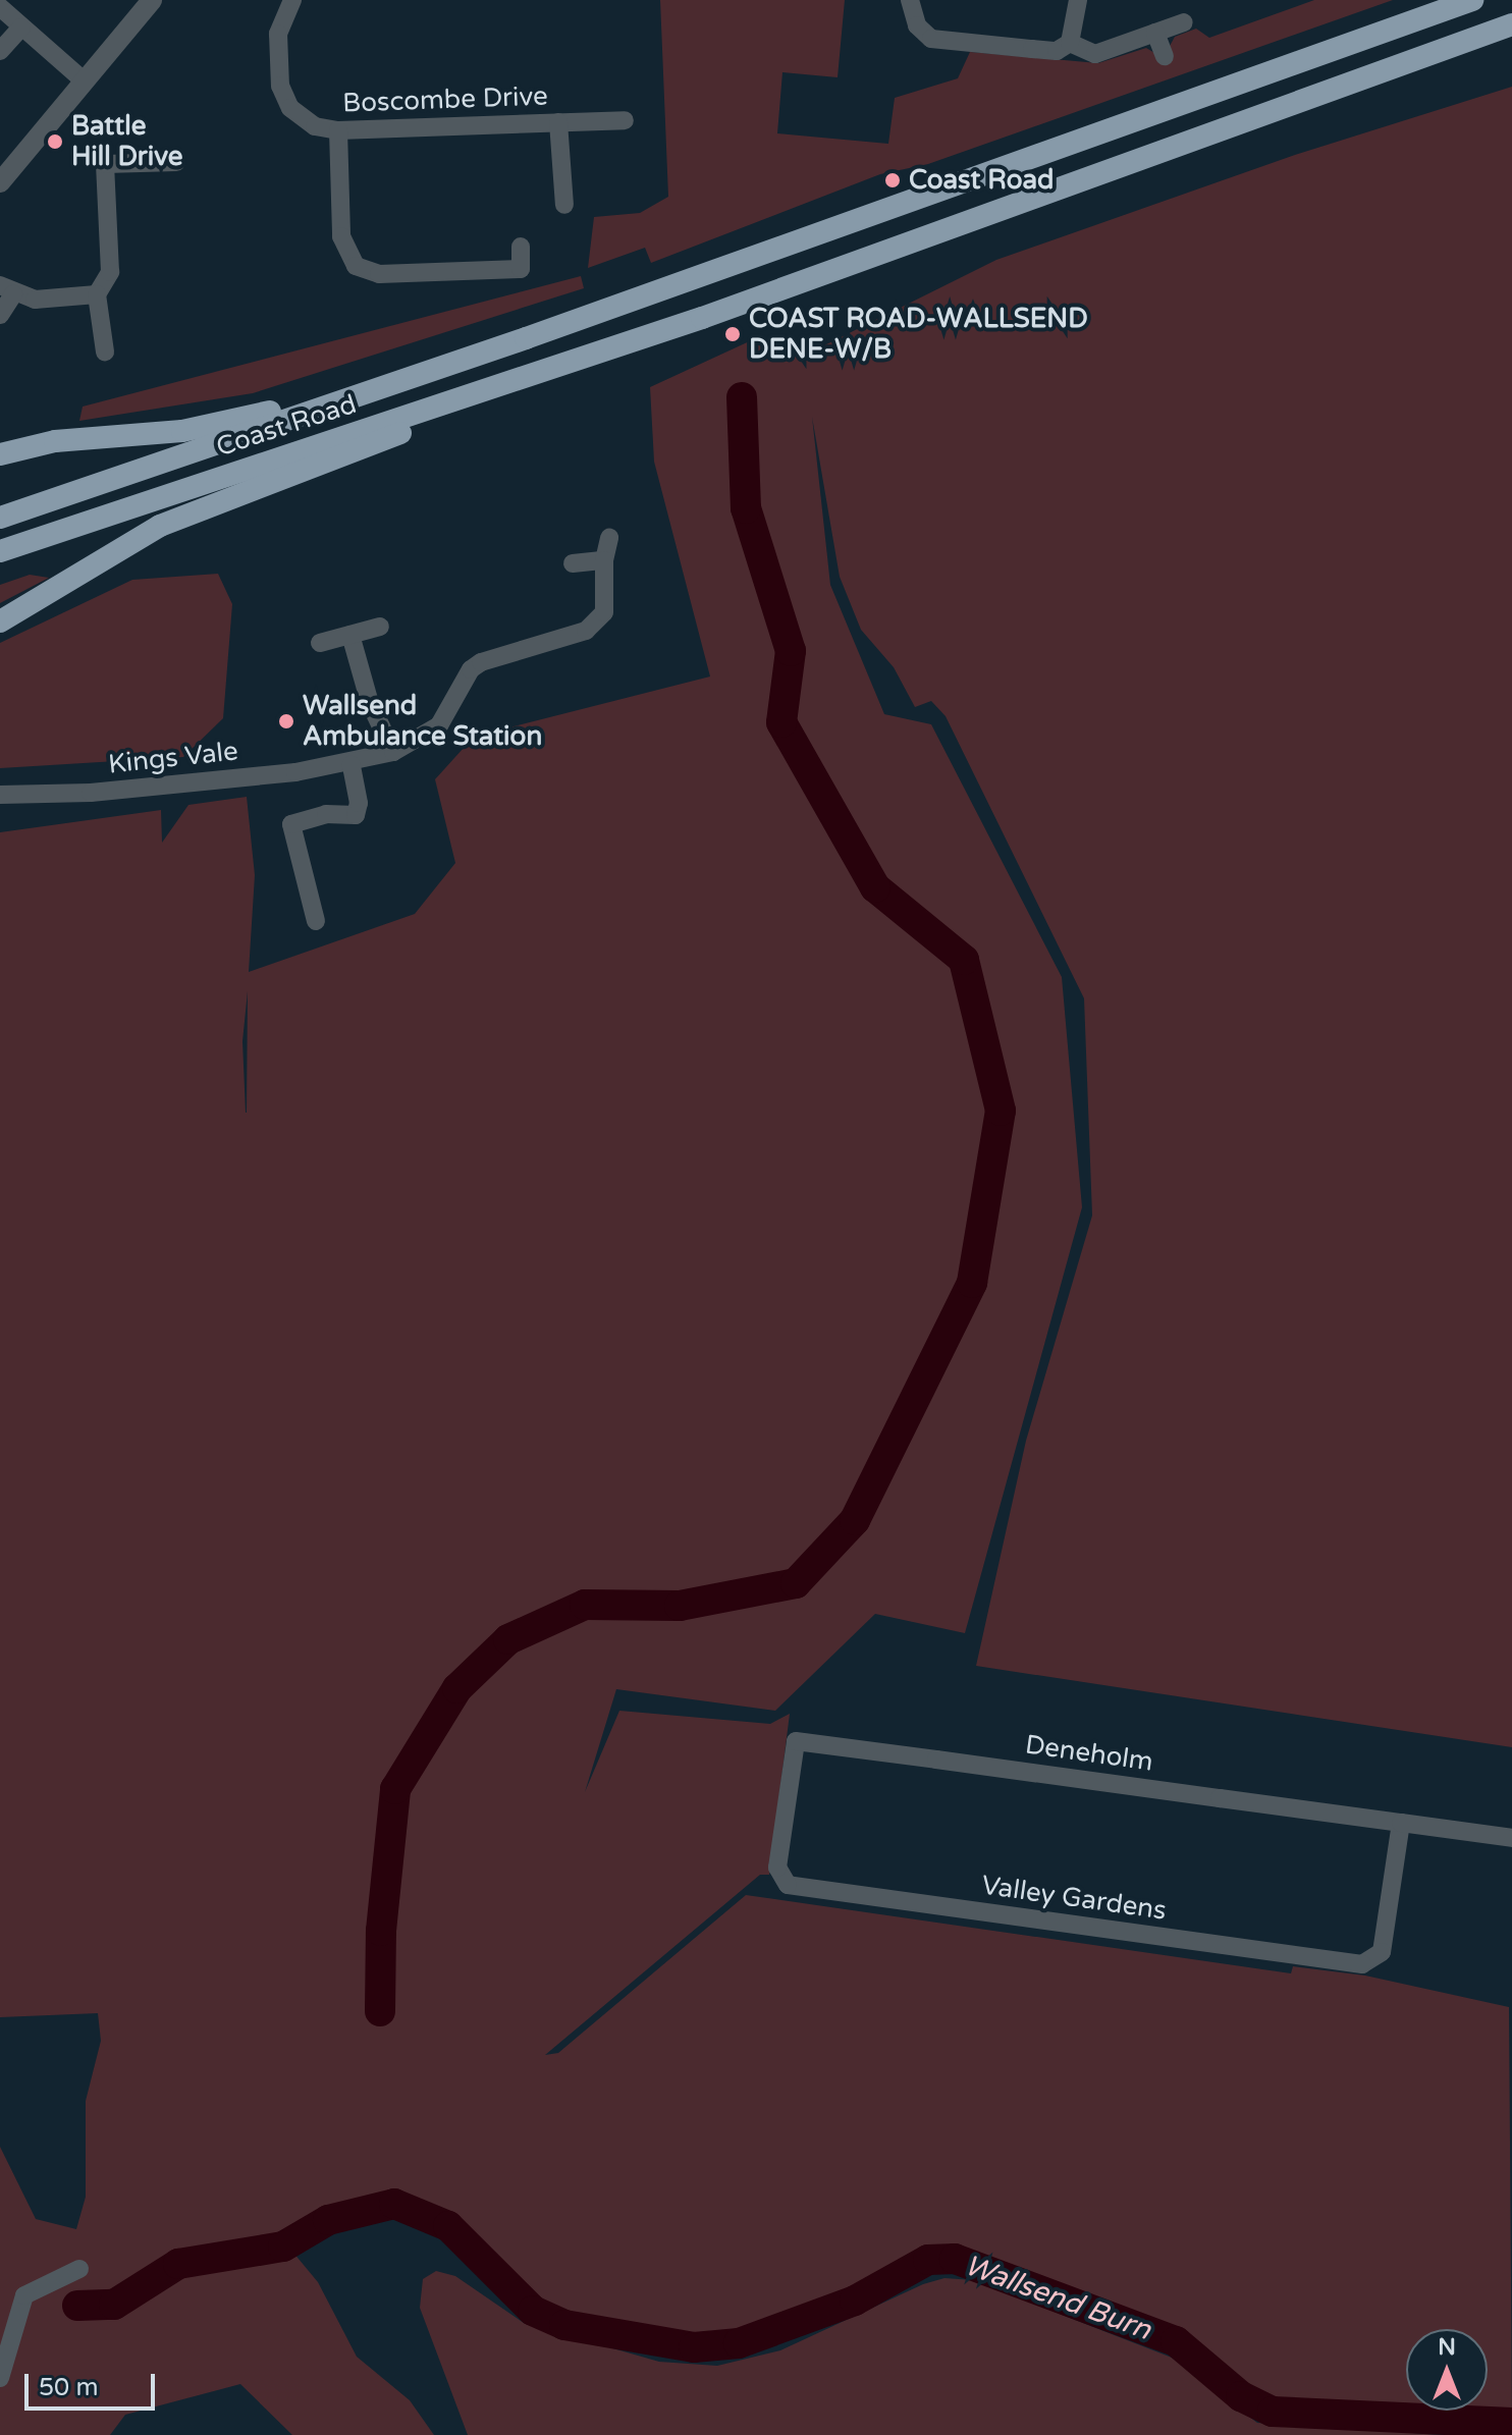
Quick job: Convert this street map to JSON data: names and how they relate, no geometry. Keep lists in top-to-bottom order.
{
  "streets": {
    "highway": ["Coast Road"],
    "street": [
      "Boscombe Drive",
      "Kings Vale",
      "Deneholm",
      "Valley Gardens"
    ]
  },
  "crossings": [
    ["Deneholm", "Valley Gardens"]
  ],
  "water": ["Wallsend Burn"],
  "places": [
    "Battle Hill Drive",
    "Coast Road",
    "COAST ROAD-WALLSEND DENE-W/B",
    "Wallsend Ambulance Station"
  ],
  "scale_bar": "50 m",
  "north": "top"
}
